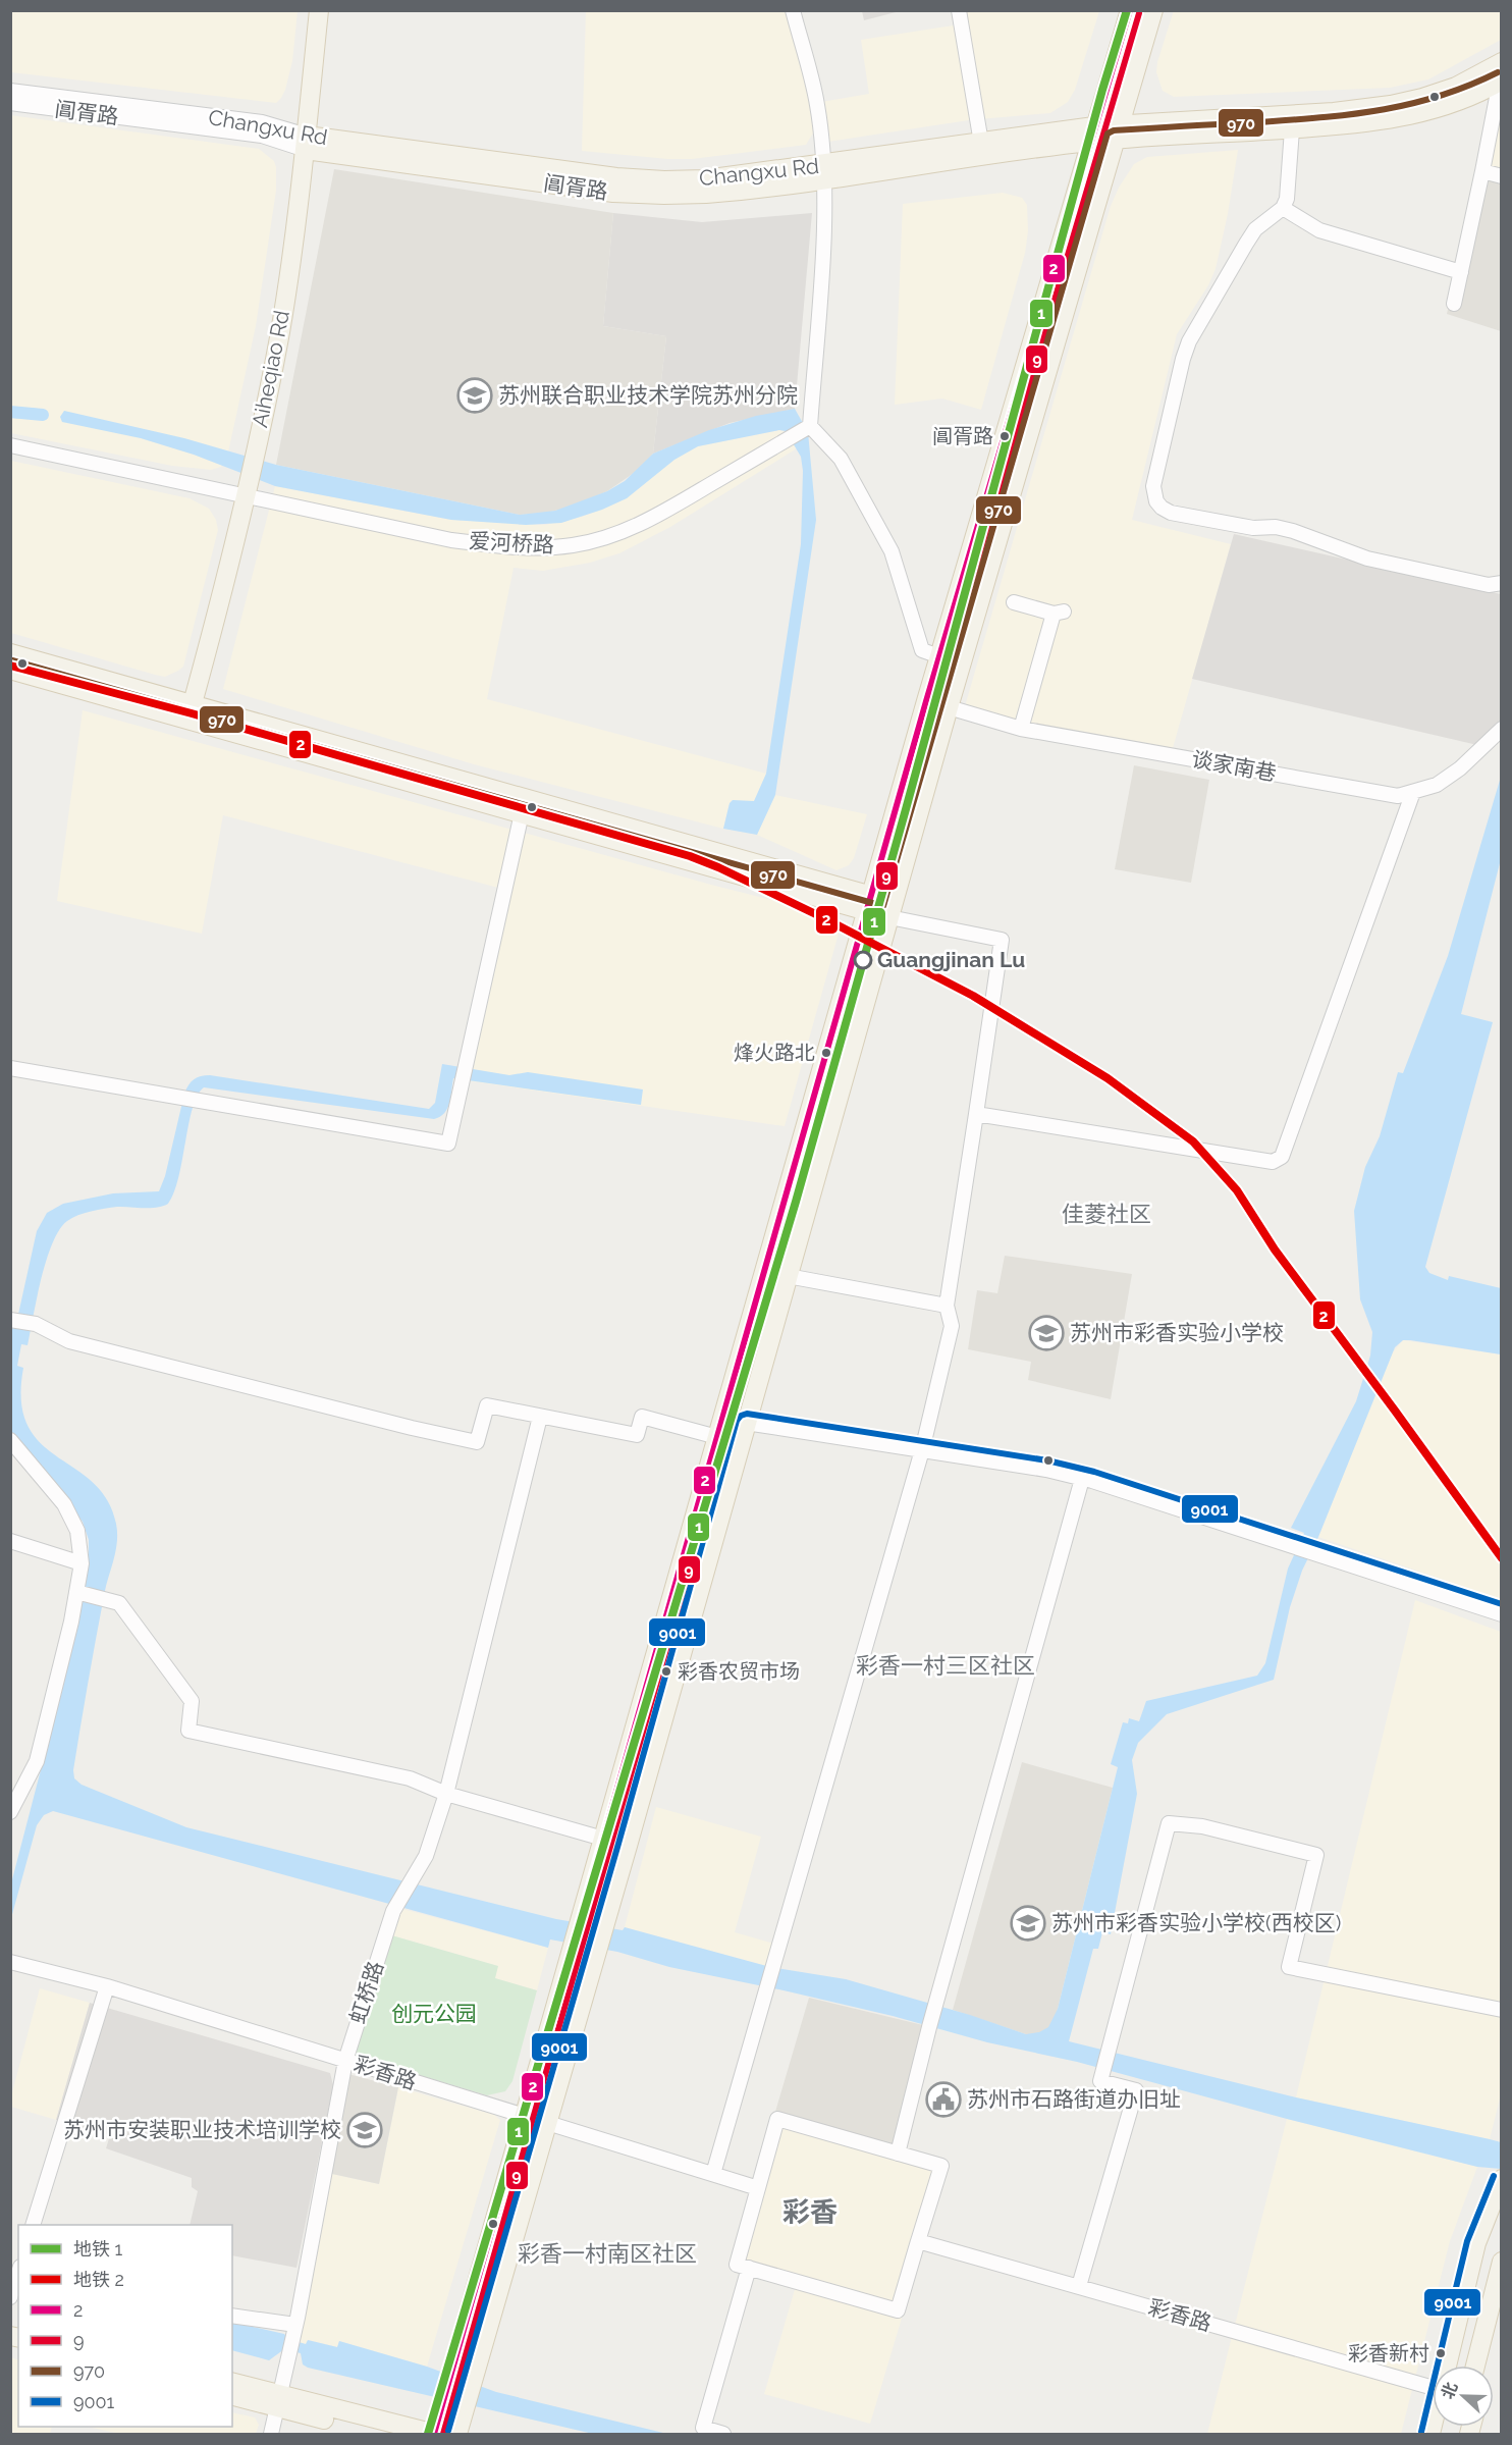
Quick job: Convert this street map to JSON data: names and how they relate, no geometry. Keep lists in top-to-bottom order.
{
  "streets": {
    "main road": ["Changxu Rd", "Aiheqiao Rd"],
    "street": [
      "阊胥路",
      "爱河桥路",
      "谈家南巷",
      "虹桥路",
      "彩香路"
    ]
  },
  "crossings": [
    ["阊胥路", "Changxu Rd"],
    ["阊胥路", "Aiheqiao Rd"],
    ["Changxu Rd", "Aiheqiao Rd"],
    ["Aiheqiao Rd", "爱河桥路"],
    ["虹桥路", "彩香路"]
  ],
  "districts": [
    "佳菱社区",
    "彩香一村三区社区",
    "彩香",
    "彩香一村南区社区"
  ],
  "parks": ["创元公园"],
  "places": {
    "school or university": [
      "苏州联合职业技术学院苏州分院",
      "苏州市彩香实验小学校",
      "苏州市彩香实验小学校(西校区)",
      "苏州市安装职业技术培训学校"
    ],
    "other": [
      "阊胥路",
      "Guangjinan Lu",
      "烽火路北",
      "彩香农贸市场",
      "彩香新村"
    ],
    "public building": ["苏州市石路街道办旧址"]
  },
  "lines": [
    "metro line 1",
    "transit line 2",
    "transit line 9",
    "transit line 970",
    "metro line 2",
    "transit line 9001"
  ],
  "legend": [
    "地铁 1",
    "地铁 2",
    "2",
    "9",
    "970",
    "9001"
  ],
  "north": "left"
}
